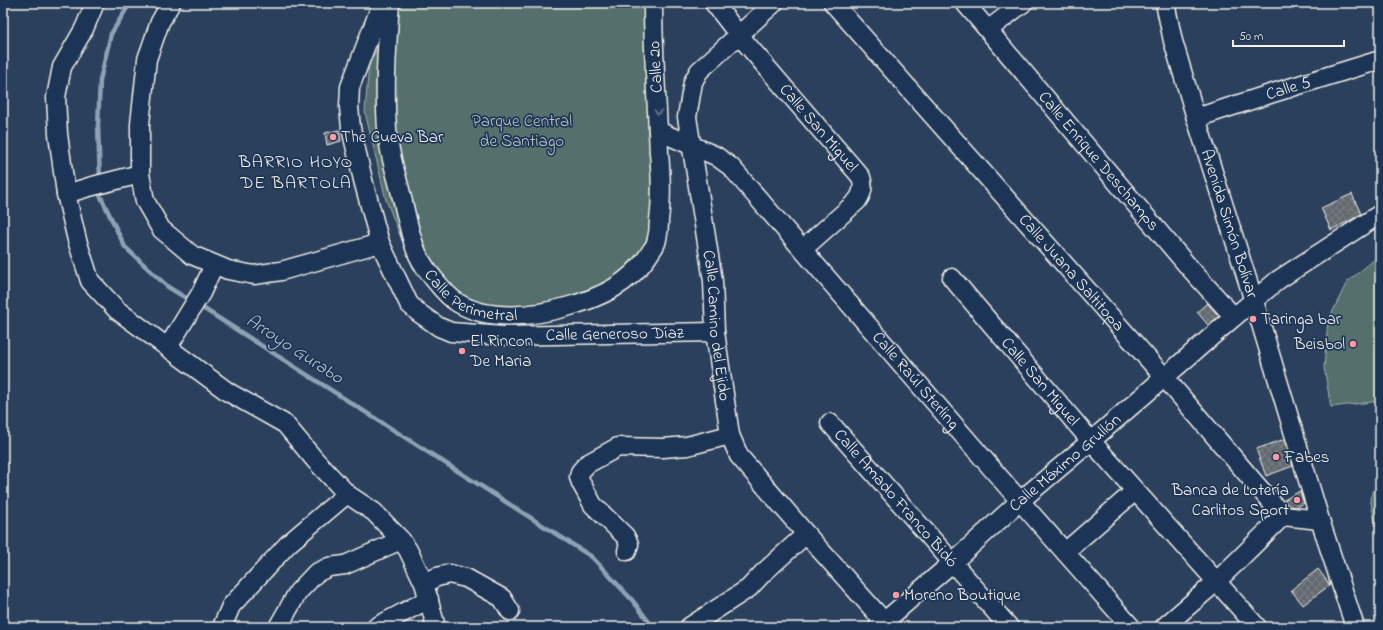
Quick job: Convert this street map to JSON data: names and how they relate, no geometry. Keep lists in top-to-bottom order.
{
  "streets": {
    "street": [
      "Calle 20",
      "Calle 5",
      "Calle San Miguel",
      "Calle Enrique Deschamps",
      "Avenida Simón Bolívar",
      "Calle Juana Saltitopa",
      "Calle Perimetral",
      "Calle Camino del Ejido",
      "Calle Generoso Díaz",
      "Calle Raúl Sterling",
      "Calle Máximo Grullón",
      "Calle Amado Franco Bidó"
    ]
  },
  "crossings": [
    ["Calle 20", "Calle Perimetral"],
    ["Calle 20", "Calle Raúl Sterling"],
    ["Calle 5", "Avenida Simón Bolívar"],
    ["Calle San Miguel", "Calle Camino del Ejido"],
    ["Calle San Miguel", "Calle Raúl Sterling"],
    ["Calle San Miguel", "Calle Máximo Grullón"],
    ["Calle Enrique Deschamps", "Calle Máximo Grullón"],
    ["Avenida Simón Bolívar", "Calle Máximo Grullón"],
    ["Calle Juana Saltitopa", "Calle Máximo Grullón"],
    ["Calle Perimetral", "Calle Raúl Sterling"],
    ["Calle Camino del Ejido", "Calle Generoso Díaz"],
    ["Calle Camino del Ejido", "Calle Raúl Sterling"],
    ["Calle Camino del Ejido", "Calle Máximo Grullón"],
    ["Calle Raúl Sterling", "Calle Máximo Grullón"],
    ["Calle Máximo Grullón", "Calle Amado Franco Bidó"]
  ],
  "one_way": ["Calle 20"],
  "districts": ["BARRIO HOYO DE BARTOLA"],
  "water": ["Arroyo Gurabo"],
  "parks": ["Parque Central de Santiago"],
  "places": [
    "The Cueva Bar",
    "Taringa bar",
    "Beisbol",
    "El Rincon De Maria",
    "Fabes",
    "Banca de Lotería Carlitos Sport",
    "Moreno Boutique"
  ],
  "scale_bar": "50 m"
}
